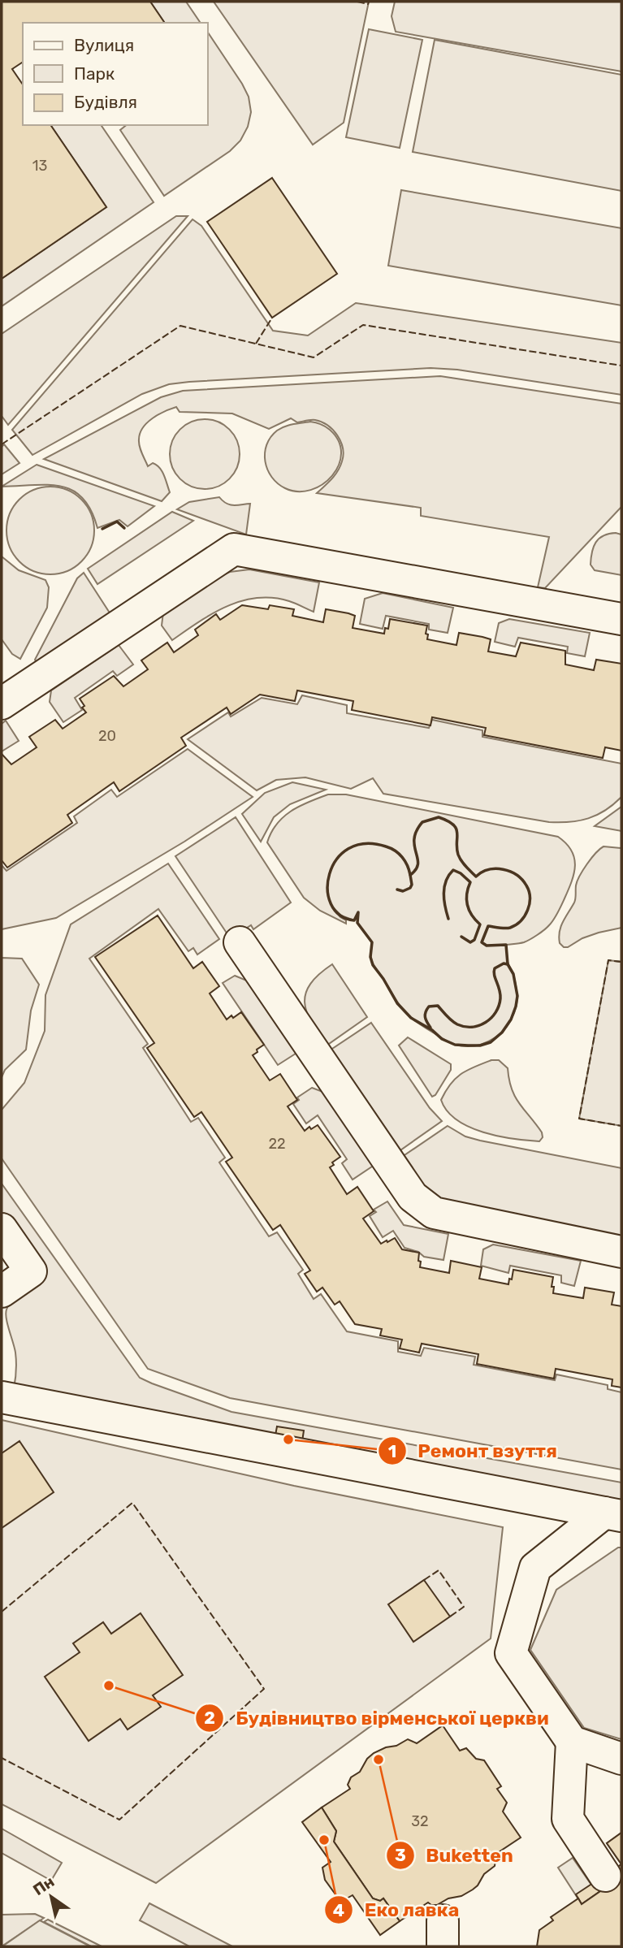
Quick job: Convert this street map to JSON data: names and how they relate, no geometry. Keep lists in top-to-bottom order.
{
  "places": [
    "Ремонт взуття",
    "Будівництво вірменської церкви",
    "Buketten",
    "Еко лавка"
  ],
  "house_numbers": [
    "13",
    "20",
    "22",
    "32"
  ],
  "legend": ["Вулиця", "Парк", "Будівля"],
  "north": "top left"
}
